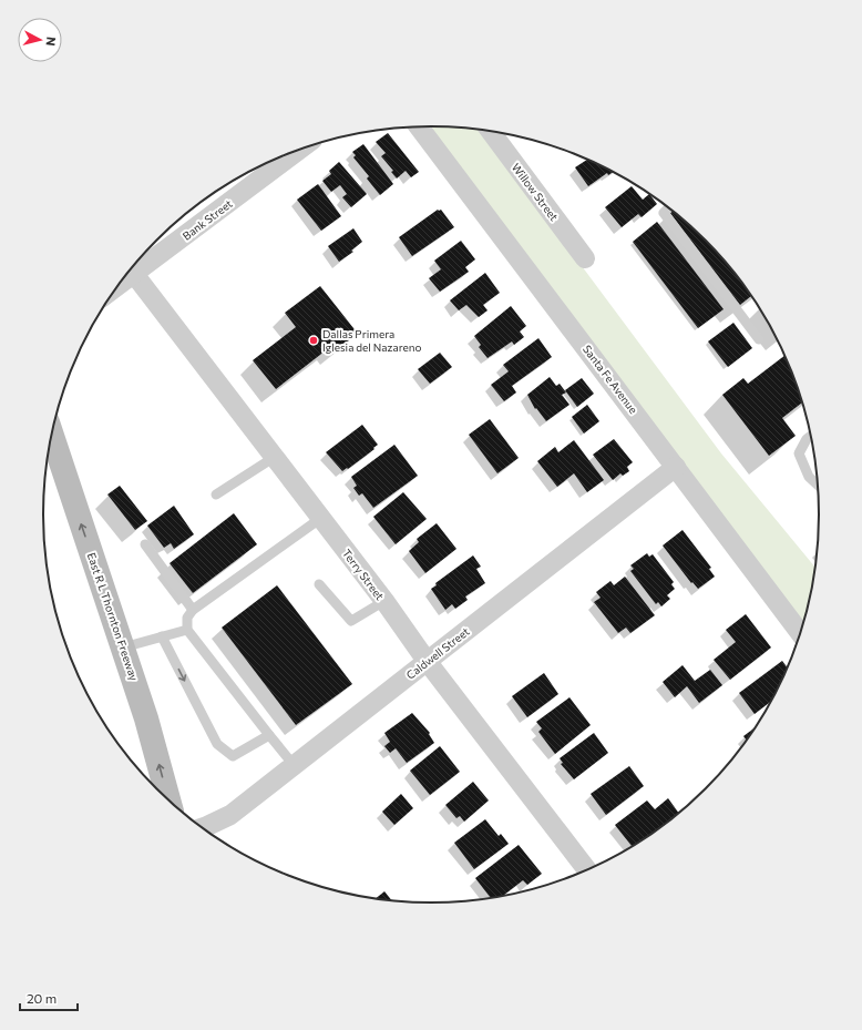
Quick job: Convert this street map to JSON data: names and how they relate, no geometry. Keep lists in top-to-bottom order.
{
  "streets": {
    "main road": ["East R L Thornton Freeway"],
    "street": [
      "Willow Street",
      "Bank Street",
      "Santa Fe Avenue",
      "Terry Street",
      "Caldwell Street"
    ]
  },
  "crossings": [
    ["Bank Street", "Terry Street"],
    ["Santa Fe Avenue", "Caldwell Street"],
    ["Terry Street", "Caldwell Street"]
  ],
  "one_way": ["East R L Thornton Freeway"],
  "places": ["Dallas Primera Iglesia del Nazareno"],
  "scale_bar": "20 m",
  "north": "right"
}
